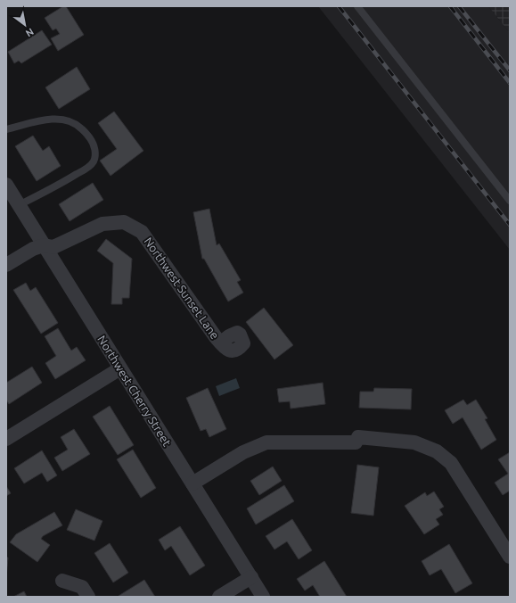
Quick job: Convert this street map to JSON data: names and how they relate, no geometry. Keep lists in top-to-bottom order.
{
  "streets": {
    "street": ["Northwest Sunset Lane", "Northwest Cherry Street"]
  },
  "crossings": [
    ["Northwest Sunset Lane", "Northwest Cherry Street"]
  ],
  "north": "bottom right"
}
